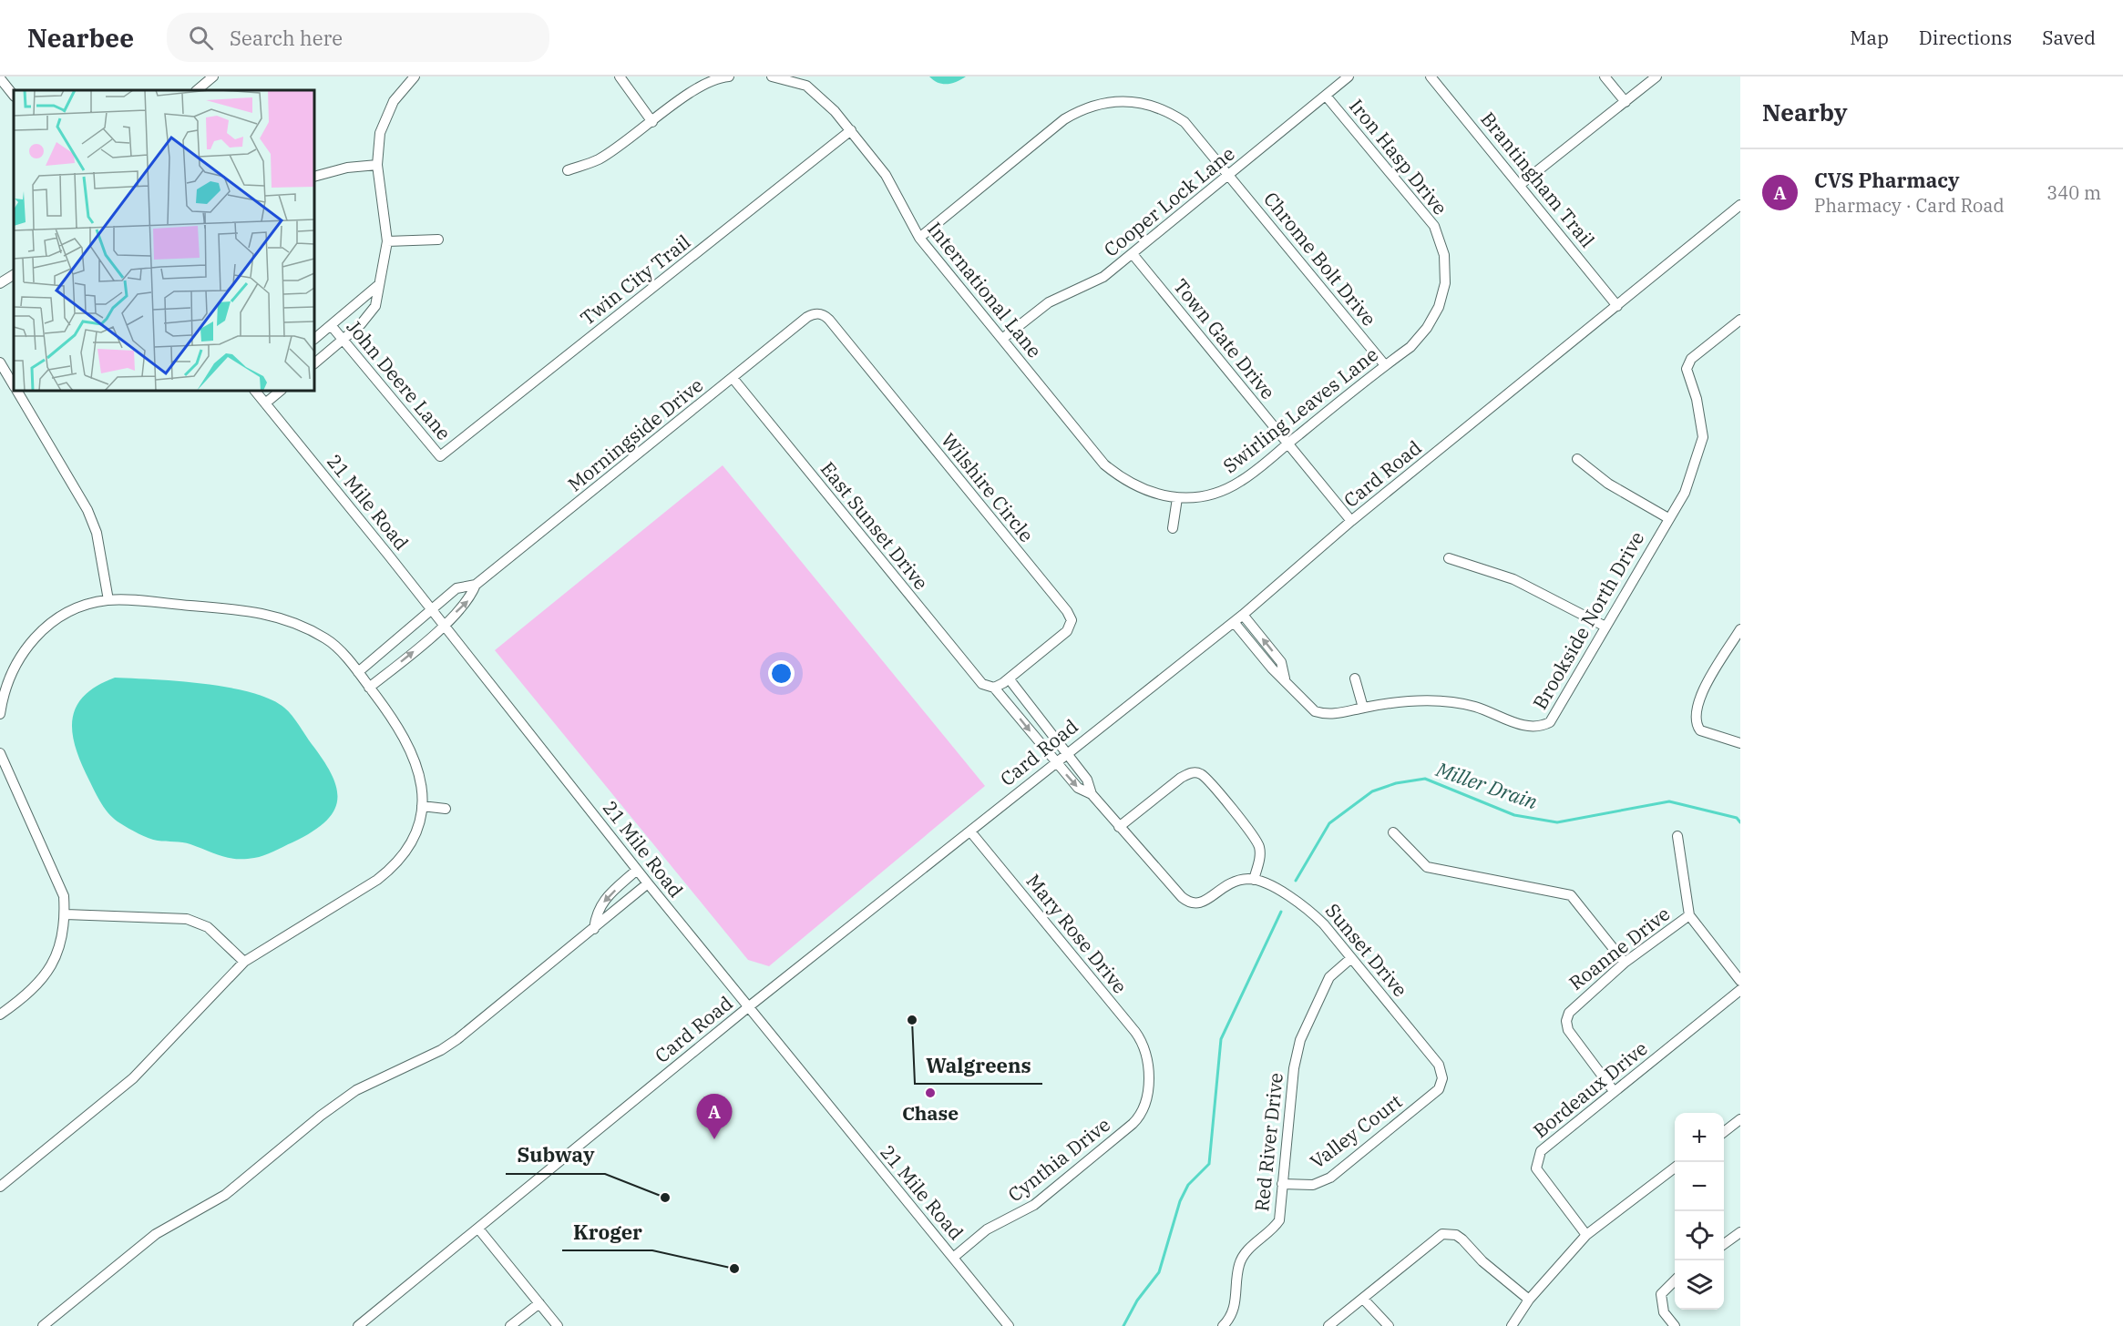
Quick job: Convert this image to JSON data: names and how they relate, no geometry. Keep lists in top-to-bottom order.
{
  "streets": {
    "street": [
      "Iron Hasp Drive",
      "Brantingham Trail",
      "Cooper Lock Lane",
      "Chrome Bolt Drive",
      "Twin City Trail",
      "International Lane",
      "Town Gate Drive",
      "John Deere Lane",
      "Swirling Leaves Lane",
      "Morningside Drive",
      "Card Road",
      "Wilshire Circle",
      "21 Mile Road",
      "East Sunset Drive",
      "Brookside North Drive",
      "Mary Rose Drive",
      "Roanne Drive",
      "Sunset Drive",
      "Bordeaux Drive",
      "Valley Court",
      "Red River Drive",
      "Cynthia Drive"
    ]
  },
  "crossings": [
    ["Iron Hasp Drive", "Cooper Lock Lane"],
    ["Iron Hasp Drive", "Swirling Leaves Lane"],
    ["Brantingham Trail", "Card Road"],
    ["Cooper Lock Lane", "Chrome Bolt Drive"],
    ["Cooper Lock Lane", "International Lane"],
    ["Cooper Lock Lane", "Town Gate Drive"],
    ["Chrome Bolt Drive", "International Lane"],
    ["Chrome Bolt Drive", "Swirling Leaves Lane"],
    ["Twin City Trail", "International Lane"],
    ["Twin City Trail", "John Deere Lane"],
    ["International Lane", "Swirling Leaves Lane"],
    ["Town Gate Drive", "Swirling Leaves Lane"],
    ["Town Gate Drive", "Card Road"],
    ["Morningside Drive", "Wilshire Circle"],
    ["Morningside Drive", "21 Mile Road"],
    ["Morningside Drive", "East Sunset Drive"],
    ["Card Road", "21 Mile Road"],
    ["Card Road", "East Sunset Drive"],
    ["Card Road", "Brookside North Drive"],
    ["Card Road", "Mary Rose Drive"],
    ["21 Mile Road", "Cynthia Drive"],
    ["Mary Rose Drive", "Cynthia Drive"],
    ["Roanne Drive", "Bordeaux Drive"],
    ["Sunset Drive", "Valley Court"],
    ["Sunset Drive", "Red River Drive"],
    ["Valley Court", "Red River Drive"]
  ],
  "water": ["Miller Drain"],
  "places": [
    "Walgreens",
    "Chase",
    "Subway",
    "Kroger"
  ],
  "page": {
    "header": "Nearbee",
    "search": "Search here",
    "nav": ["Map", "Directions", "Saved"],
    "heading": "Nearby",
    "list": [
      {
        "mark": "A",
        "name": "CVS Pharmacy",
        "note": "Pharmacy · Card Road",
        "value": "340 m"
      }
    ],
    "pins": "A",
    "map_buttons": ["+", "−"]
  }
}
